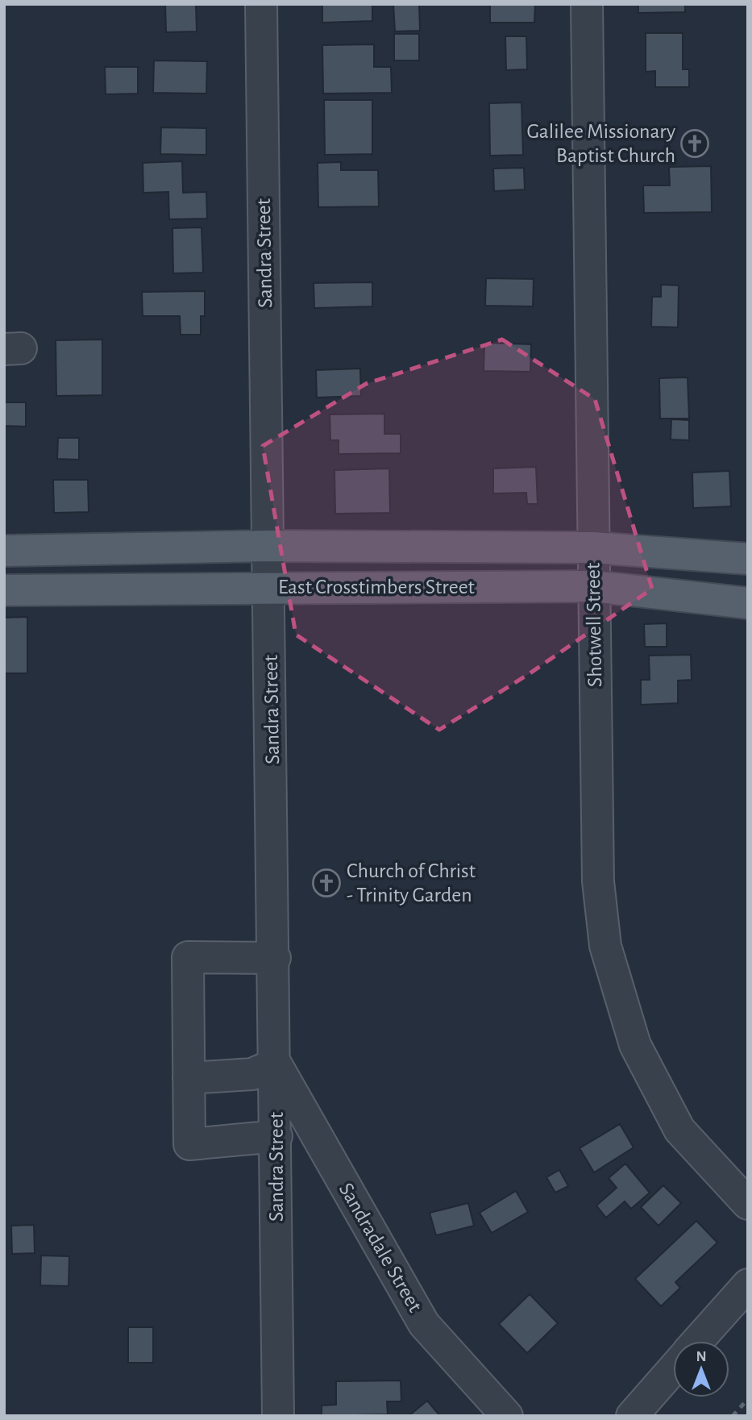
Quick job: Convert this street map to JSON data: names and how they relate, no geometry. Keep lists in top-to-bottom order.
{
  "streets": {
    "main road": ["East Crosstimbers Street"],
    "street": ["Sandra Street", "Shotwell Street", "Sandradale Street"]
  },
  "crossings": [
    ["Sandra Street", "East Crosstimbers Street"],
    ["Sandra Street", "Sandradale Street"],
    ["East Crosstimbers Street", "Shotwell Street"]
  ],
  "places": {
    "church": ["Galilee Missionary Baptist Church", "Church of Christ - Trinity Garden"]
  },
  "north": "top"
}
